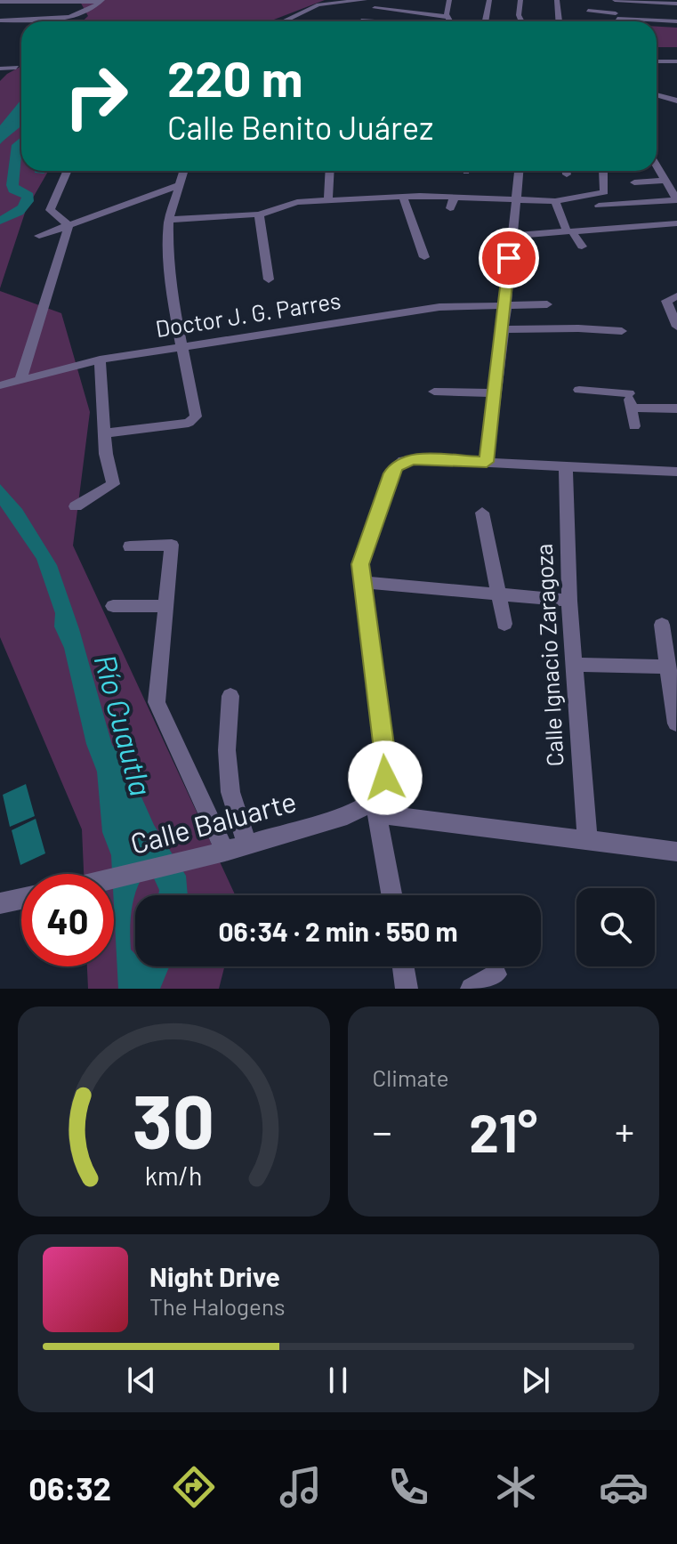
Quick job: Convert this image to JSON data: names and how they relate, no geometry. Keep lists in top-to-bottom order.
{
  "streets": {
    "street": ["Doctor J. G. Parres", "Calle Ignacio Zaragoza", "Calle Baluarte"]
  },
  "water": ["Río Cuautla"],
  "page": {
    "turn": ["220 m", "Calle Benito Juárez"],
    "limit": "40",
    "trip": "06:34 · 2 min · 550 m",
    "tile": "Climate",
    "heat": ["−", "21°", "+"],
    "song": ["Night Drive", "The Halogens"],
    "tabs": "06:32",
    "gauge": ["30", "km/h"]
  }
}
